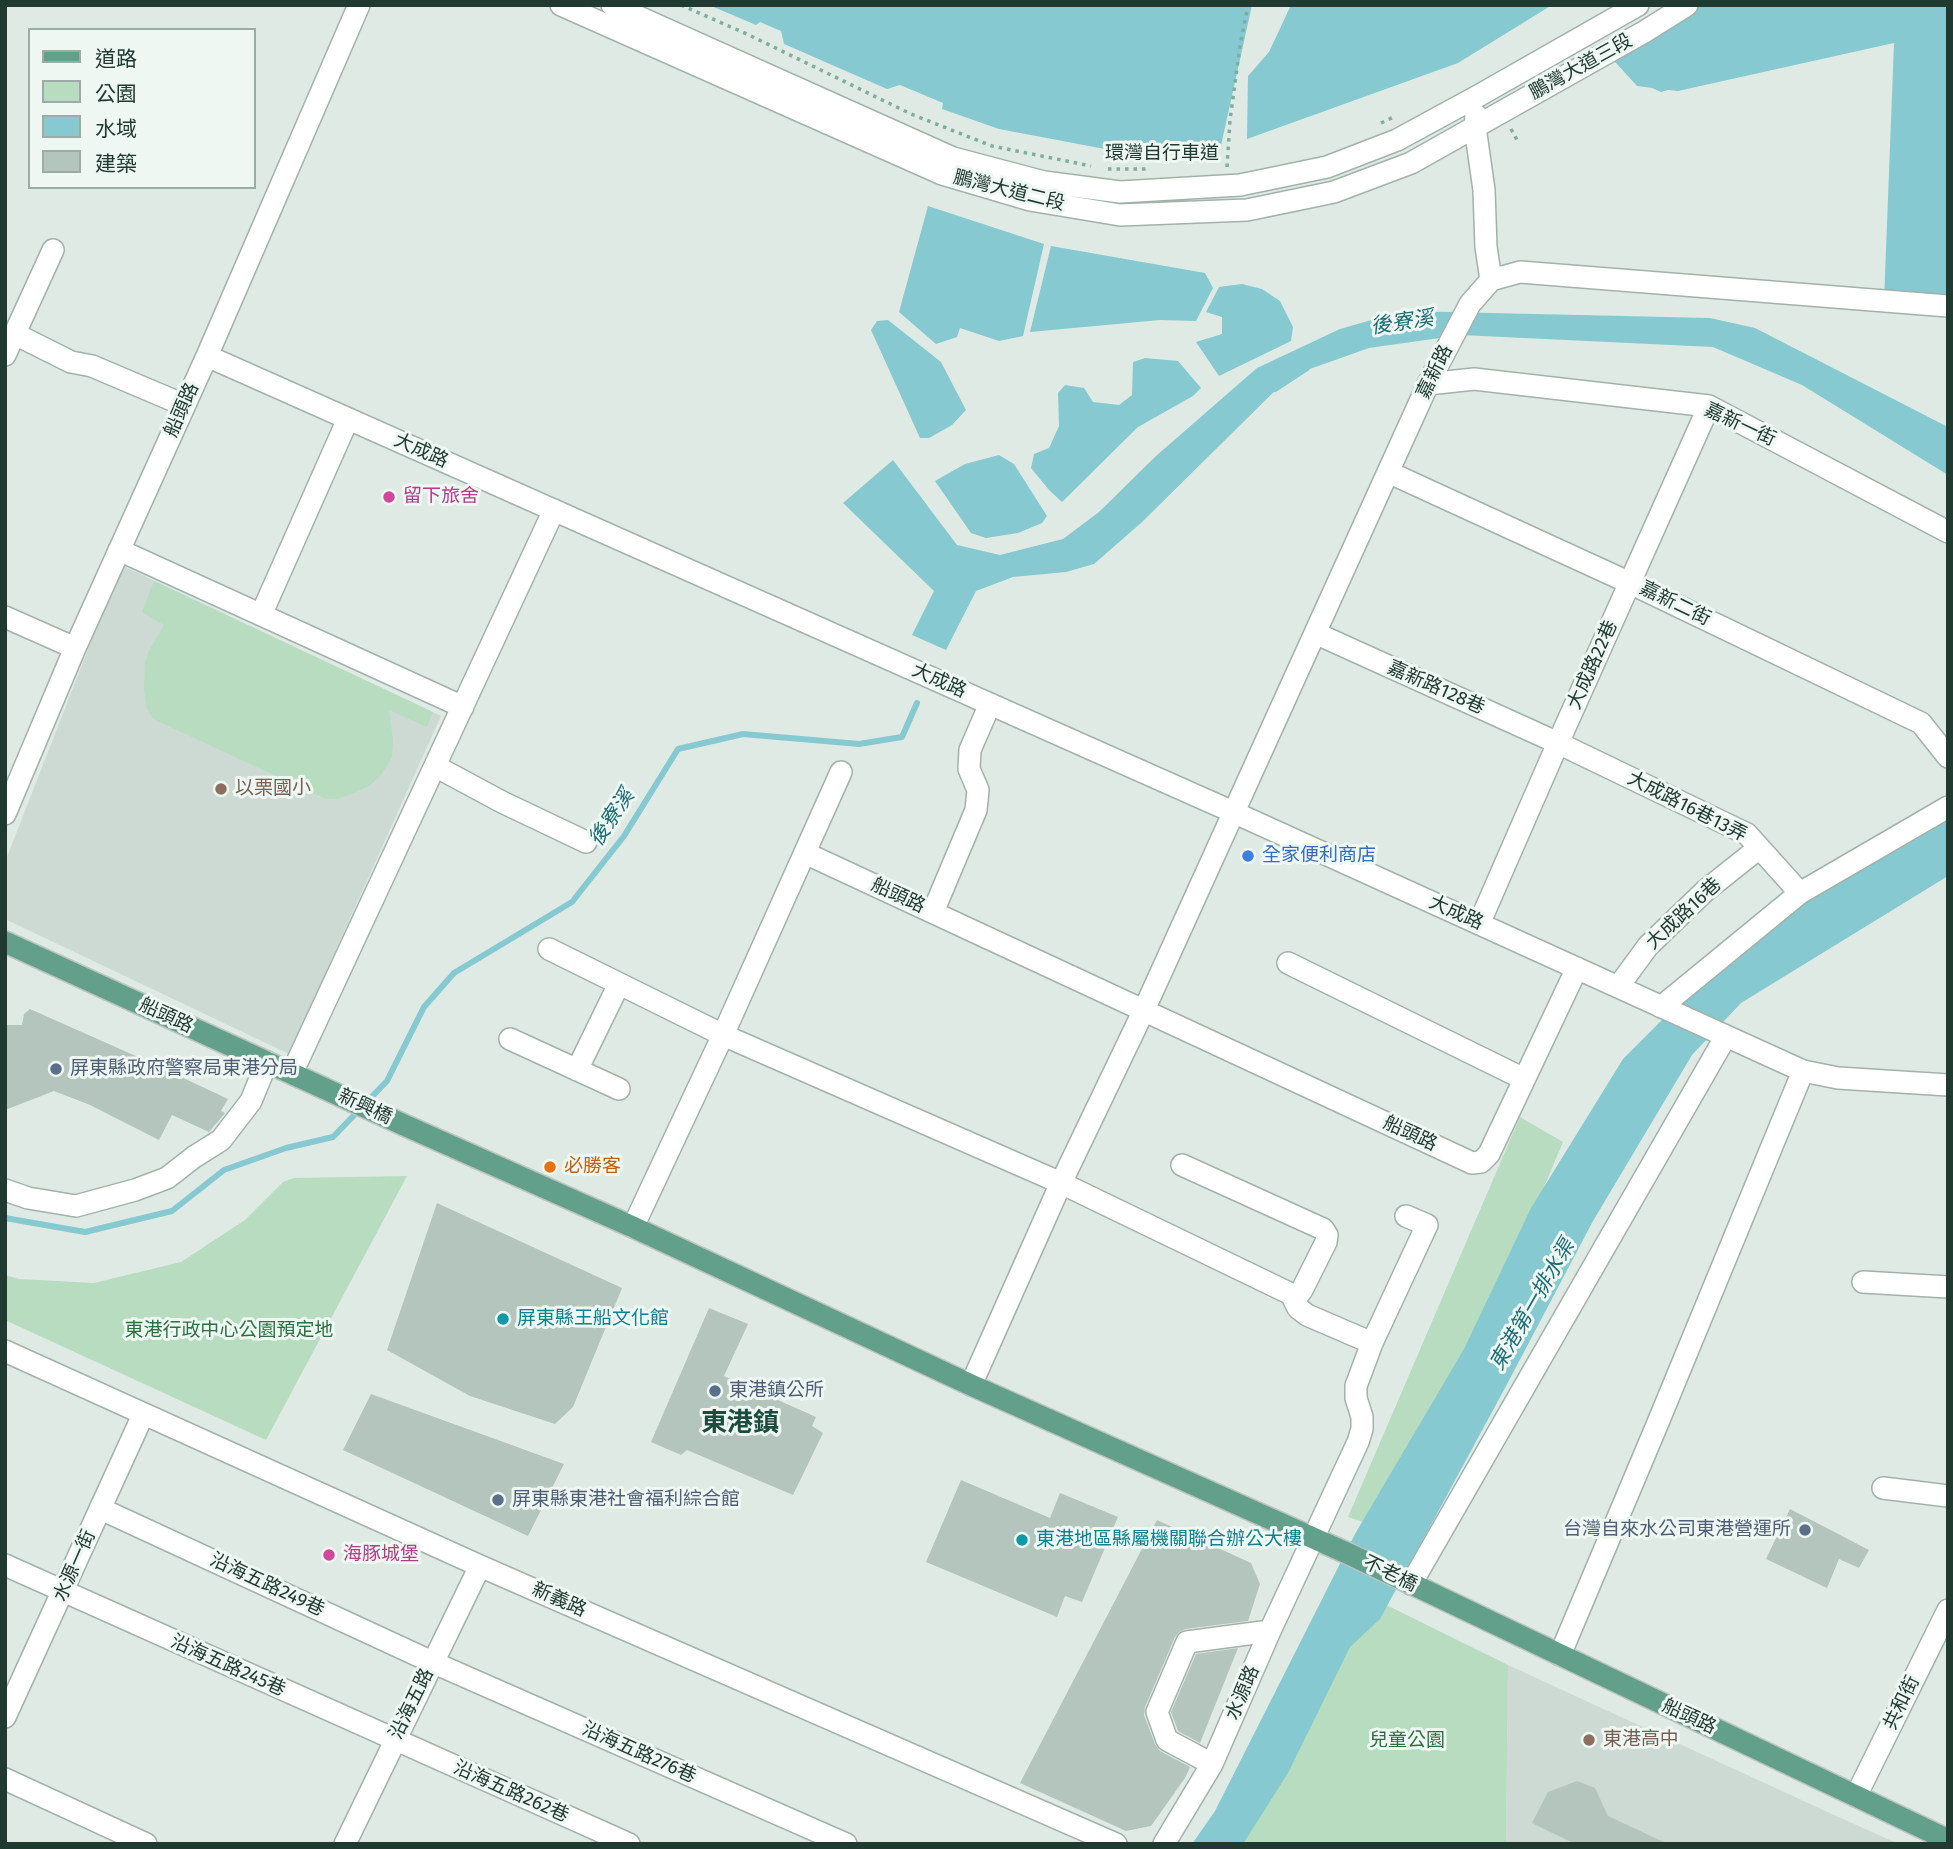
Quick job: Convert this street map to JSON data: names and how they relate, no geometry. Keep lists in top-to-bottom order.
{
  "streets": {
    "main road": ["船頭路", "新興橋", "不老橋"],
    "street": [
      "鵬灣大道三段",
      "鵬灣大道二段",
      "嘉新路",
      "嘉新一街",
      "大成路",
      "嘉新二街",
      "大成路22巷",
      "嘉新路128巷",
      "大成路16巷13弄",
      "大成路16巷",
      "水源一街",
      "沿海五路249巷",
      "新義路",
      "沿海五路245巷",
      "水源路",
      "共和街",
      "沿海五路",
      "沿海五路276巷",
      "沿海五路262巷"
    ],
    "path": ["環灣自行車道"]
  },
  "crossings": [
    ["鵬灣大道三段", "鵬灣大道二段"],
    ["嘉新路", "嘉新一街"],
    ["嘉新路", "大成路"],
    ["嘉新路", "嘉新二街"],
    ["嘉新路", "嘉新路128巷"],
    ["船頭路", "大成路"],
    ["船頭路", "新興橋"],
    ["船頭路", "不老橋"],
    ["船頭路", "共和街"],
    ["嘉新一街", "大成路22巷"],
    ["大成路", "大成路22巷"],
    ["大成路", "大成路16巷"],
    ["嘉新二街", "大成路22巷"],
    ["大成路22巷", "嘉新路128巷"],
    ["大成路22巷", "大成路16巷13弄"],
    ["嘉新路128巷", "大成路16巷13弄"],
    ["大成路16巷13弄", "大成路16巷"],
    ["水源一街", "沿海五路249巷"],
    ["水源一街", "新義路"],
    ["水源一街", "沿海五路245巷"],
    ["不老橋", "水源路"],
    ["沿海五路249巷", "沿海五路"],
    ["沿海五路249巷", "沿海五路276巷"],
    ["新義路", "沿海五路"],
    ["沿海五路245巷", "沿海五路"],
    ["沿海五路245巷", "沿海五路262巷"],
    ["沿海五路", "沿海五路276巷"],
    ["沿海五路", "沿海五路262巷"]
  ],
  "districts": ["東港鎮"],
  "water": ["後寮溪", "東港第一排水渠"],
  "parks": ["東港行政中心公園預定地", "兒童公園"],
  "places": [
    "留下旅舍",
    "以栗國小",
    "全家便利商店",
    "屏東縣政府警察局東港分局",
    "必勝客",
    "屏東縣王船文化館",
    "東港鎮公所",
    "屏東縣東港社會福利綜合館",
    "台灣自來水公司東港營運所",
    "東港地區縣屬機關聯合辦公大樓",
    "海豚城堡",
    "東港高中"
  ],
  "legend": [
    "道路",
    "公園",
    "水域",
    "建築"
  ]
}
